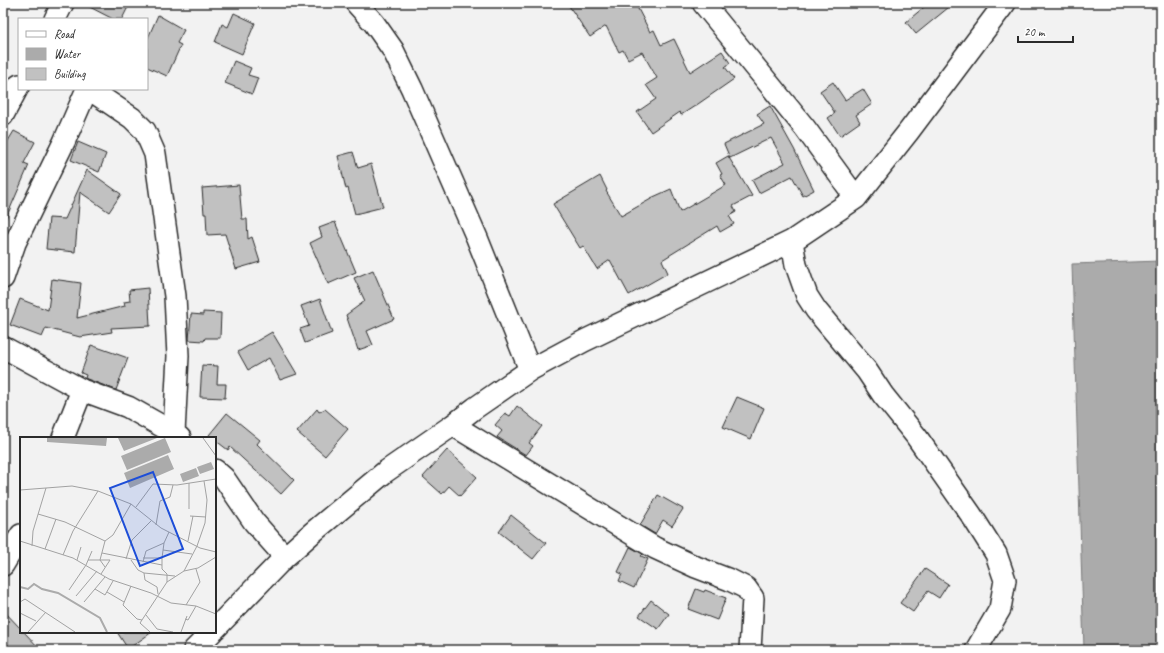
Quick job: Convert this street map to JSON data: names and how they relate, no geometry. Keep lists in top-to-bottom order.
{
  "legend": ["Road", "Water", "Building"],
  "scale_bar": "20 m"
}
